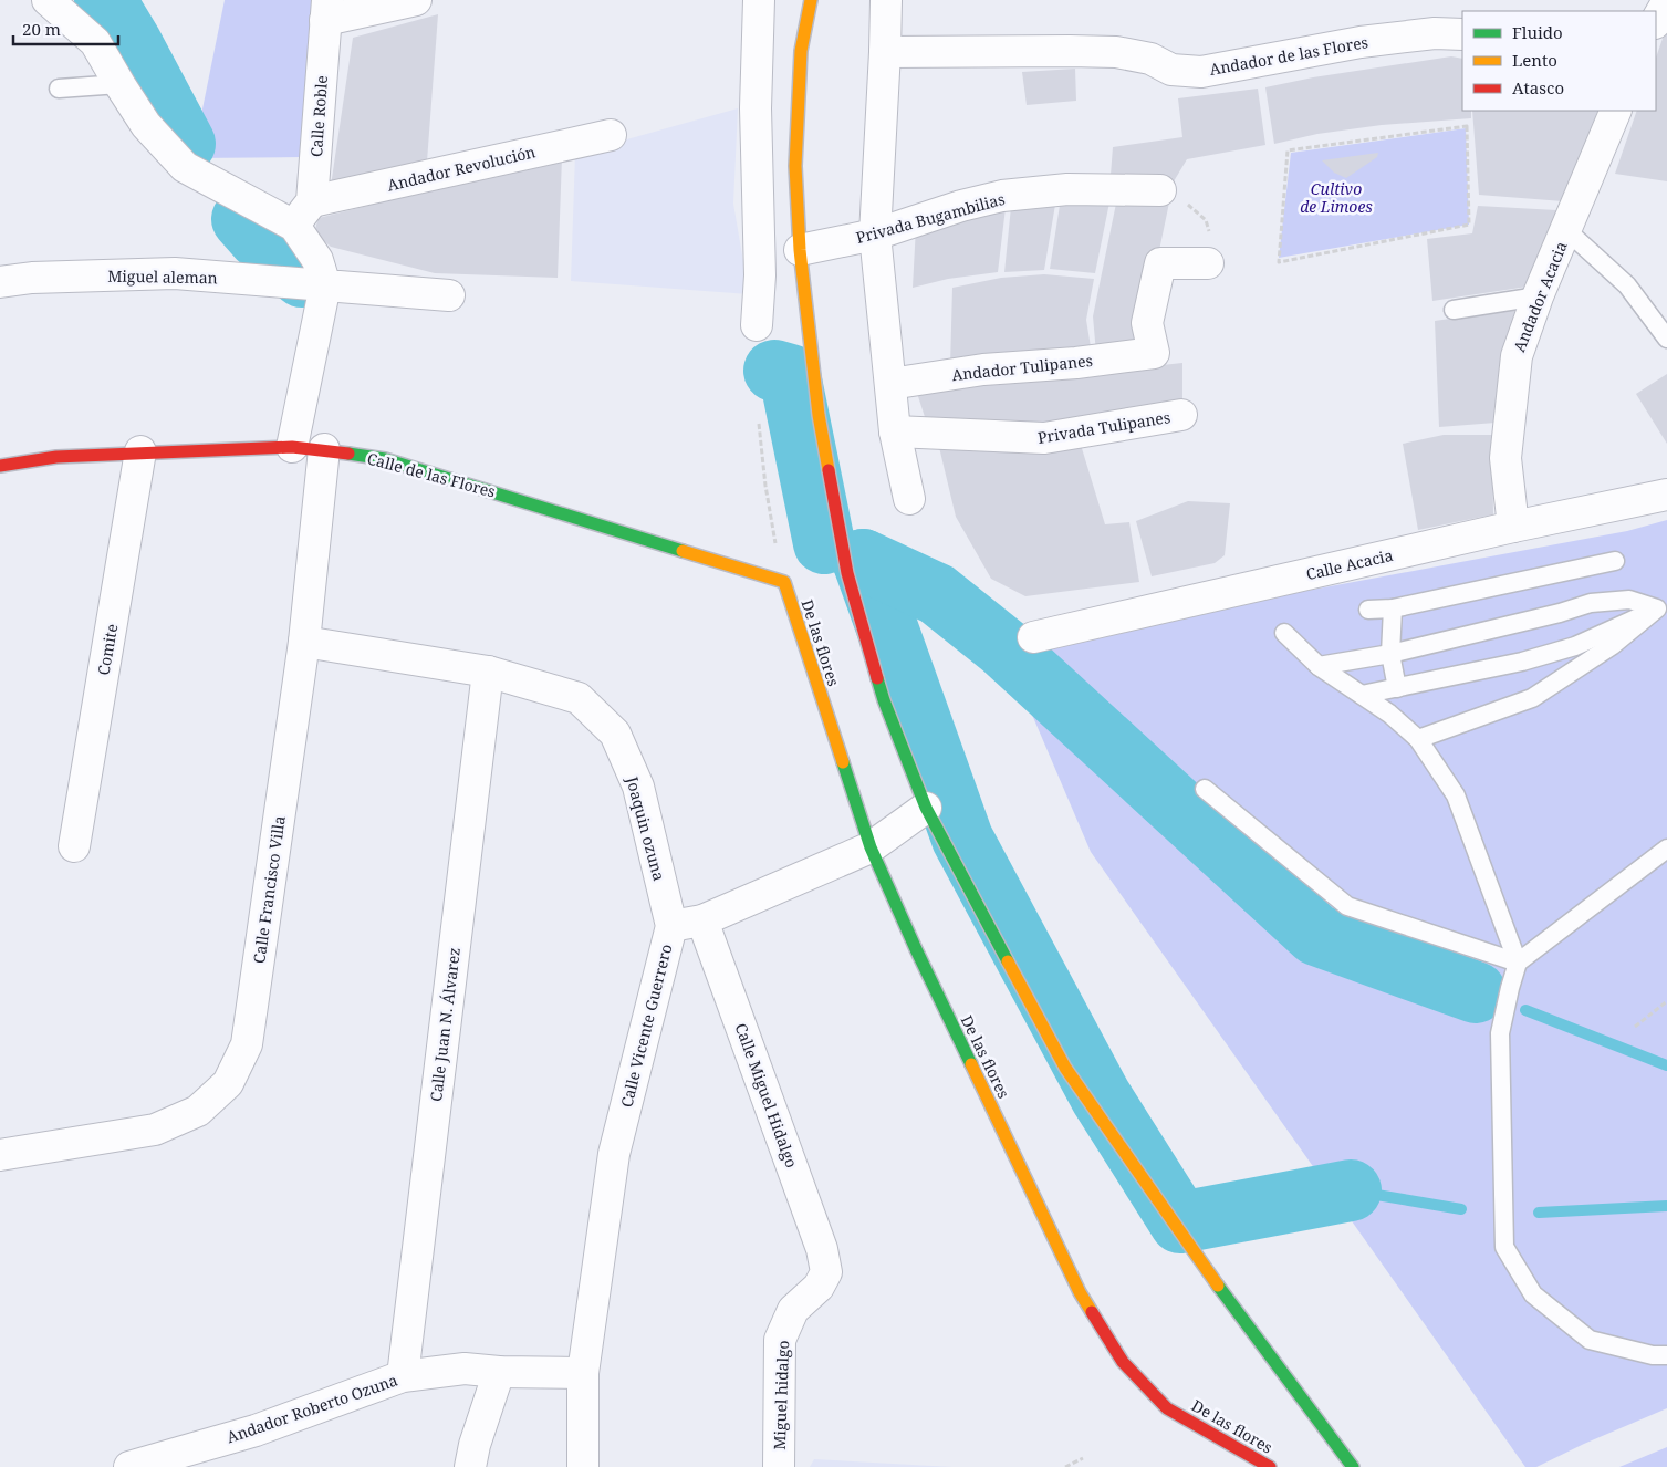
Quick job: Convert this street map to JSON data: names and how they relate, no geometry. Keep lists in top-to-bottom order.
{
  "streets": {
    "main road": ["Calle de las Flores", "De las flores"],
    "street": [
      "Andador de las Flores",
      "Calle Roble",
      "Andador Revolución",
      "Privada Bugambilias",
      "Miguel aleman",
      "Andador Acacia",
      "Andador Tulipanes",
      "Privada Tulipanes",
      "Calle Acacia",
      "Comite",
      "Joaquin ozuna",
      "Calle Francisco Villa",
      "Calle Juan N. Álvarez",
      "Calle Vicente Guerrero",
      "Calle Miguel Hidalgo",
      "Miguel hidalgo",
      "Andador Roberto Ozuna"
    ]
  },
  "crossings": [
    ["Calle Roble", "Andador Revolución"],
    ["Andador Acacia", "Calle Acacia"],
    ["Calle de las Flores", "De las flores"],
    ["Calle de las Flores", "Comite"],
    ["Calle de las Flores", "Calle Francisco Villa"],
    ["De las flores", "Calle Vicente Guerrero"],
    ["Joaquin ozuna", "Calle Juan N. Álvarez"],
    ["Joaquin ozuna", "Calle Vicente Guerrero"],
    ["Calle Juan N. Álvarez", "Andador Roberto Ozuna"],
    ["Calle Vicente Guerrero", "Calle Miguel Hidalgo"],
    ["Calle Vicente Guerrero", "Andador Roberto Ozuna"],
    ["Calle Miguel Hidalgo", "Miguel hidalgo"]
  ],
  "parks": ["Cultivo de Limoes"],
  "legend": ["Fluido", "Lento", "Atasco"],
  "scale_bar": "20 m"
}
